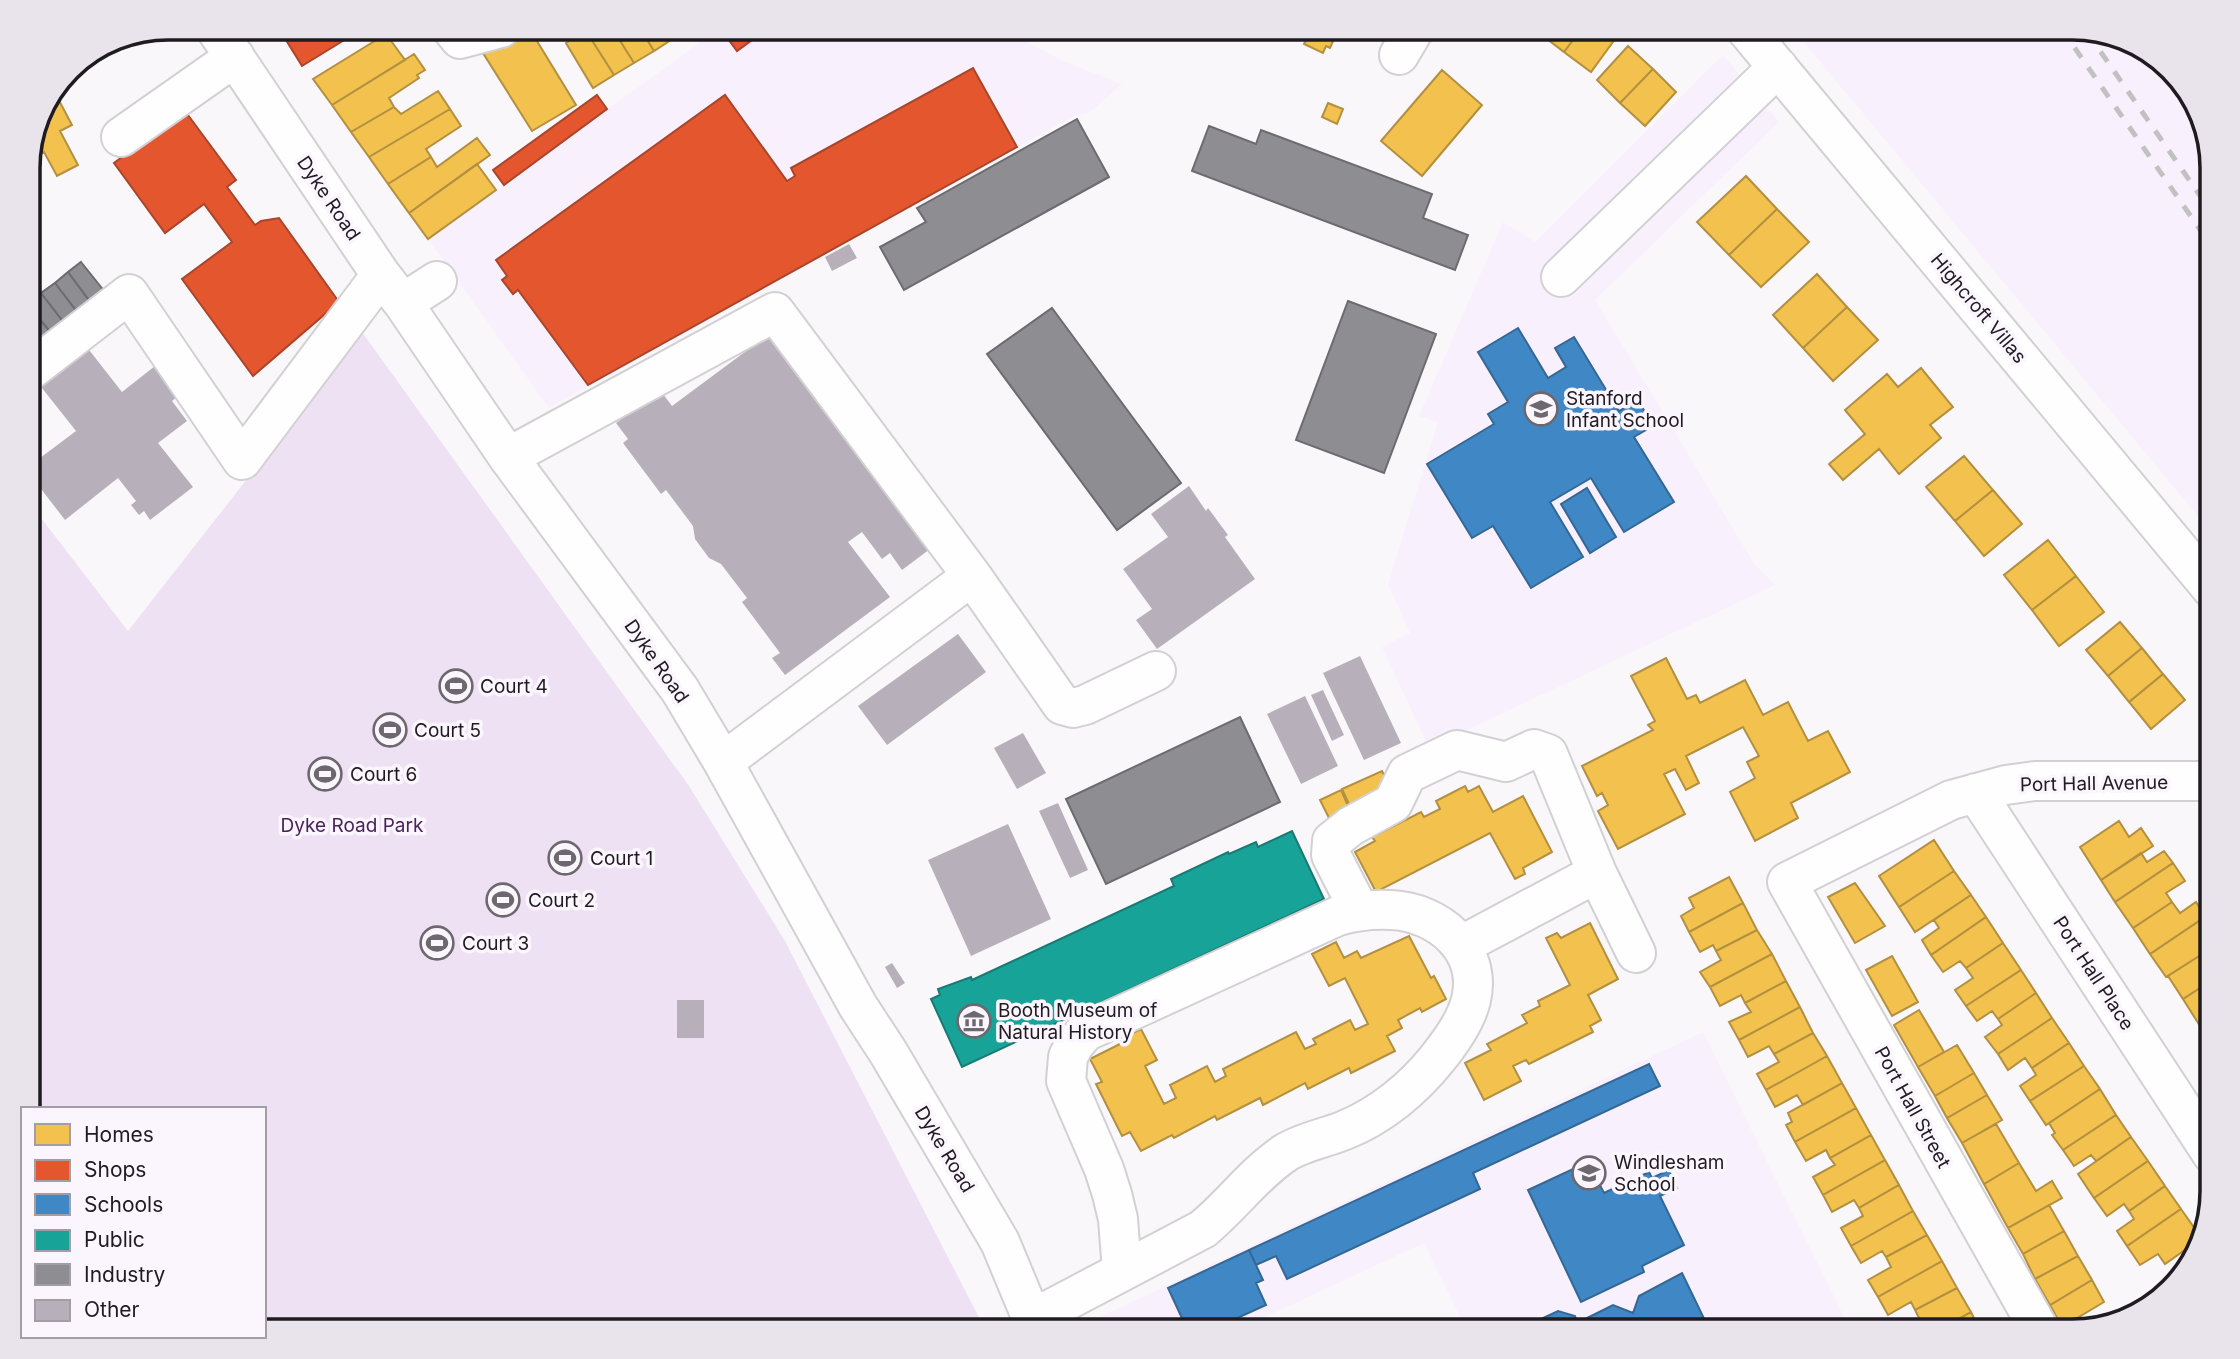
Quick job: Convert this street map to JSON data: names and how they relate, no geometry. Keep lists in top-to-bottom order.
{
  "streets": {
    "street": [
      "Dyke Road",
      "Highcroft Villas",
      "Port Hall Avenue",
      "Port Hall Place",
      "Port Hall Street"
    ]
  },
  "crossings": [
    ["Port Hall Avenue", "Port Hall Place"],
    ["Port Hall Avenue", "Port Hall Street"]
  ],
  "parks": ["Dyke Road Park"],
  "places": {
    "school or university": ["Stanford Infant School", "Windlesham School"],
    "sports": [
      "Court 4",
      "Court 5",
      "Court 6",
      "Court 1",
      "Court 2",
      "Court 3"
    ],
    "museum": ["Booth Museum of Natural History"]
  },
  "legend": [
    "Homes",
    "Shops",
    "Schools",
    "Public",
    "Industry",
    "Other"
  ]
}
